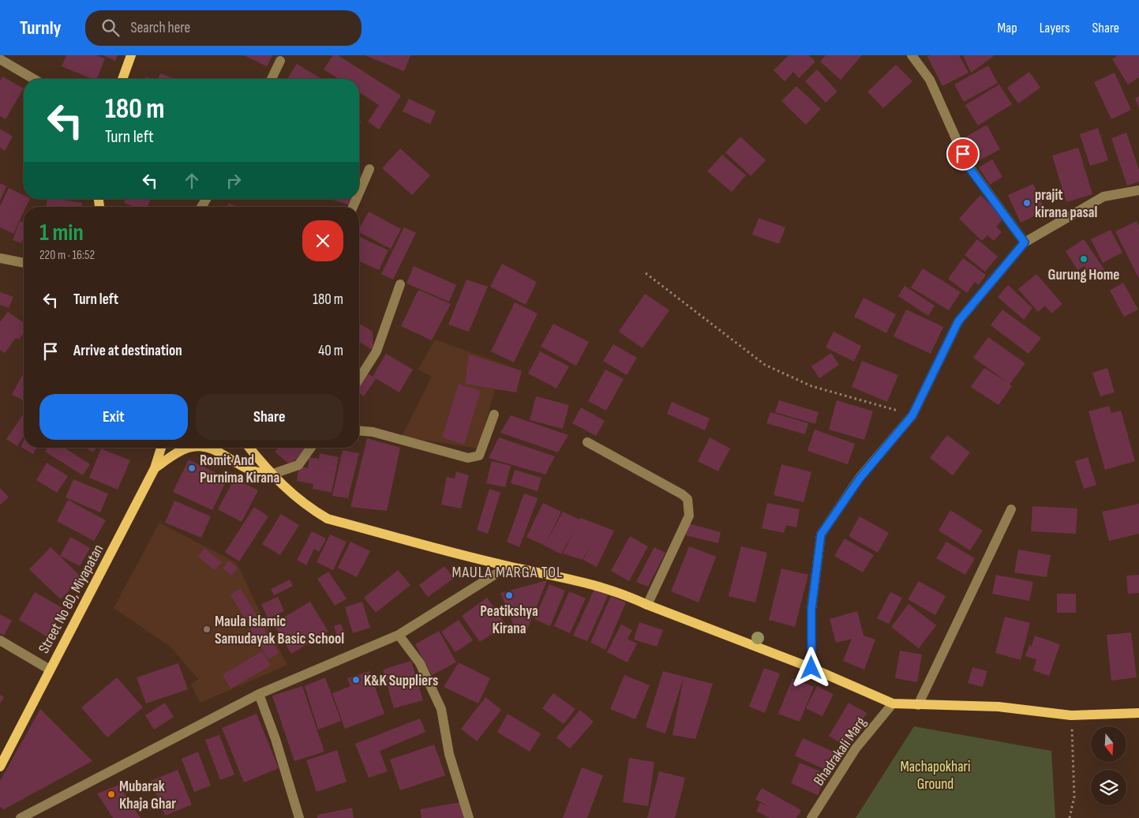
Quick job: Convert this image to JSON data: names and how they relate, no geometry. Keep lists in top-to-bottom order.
{
  "streets": {
    "main road": ["Street No 8D, Miyapatan"],
    "street": ["Bhadrakali Marg"]
  },
  "districts": ["MAULA MARGA TOL"],
  "parks": ["Machapokhari Ground"],
  "places": [
    "prajit kirana pasal",
    "Gurung Home",
    "Romit And Purnima Kirana",
    "Peatikshya Kirana",
    "Maula Islamic Samudayak Basic School",
    "K&K Suppliers",
    "Mubarak Khaja Ghar"
  ],
  "north": "bottom",
  "page": {
    "header": "Turnly",
    "search": "Search here",
    "nav": ["Map", "Layers", "Share"],
    "turn": ["180 m", "Turn left"],
    "heading": ["1 min", "220 m · 16:52"],
    "list": [
      {
        "name": "Turn left",
        "value": "180 m"
      },
      {
        "name": "Arrive at destination",
        "value": "40 m"
      }
    ],
    "buttons": ["Exit", "Share"]
  }
}
